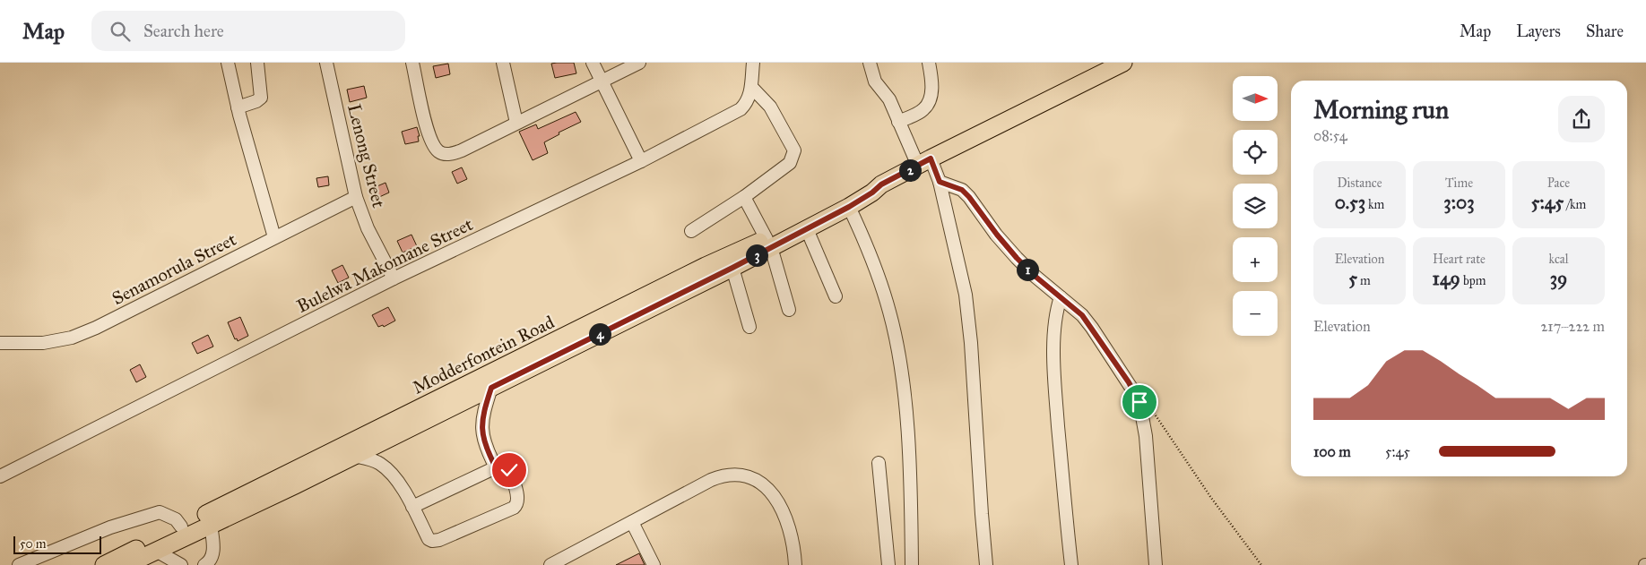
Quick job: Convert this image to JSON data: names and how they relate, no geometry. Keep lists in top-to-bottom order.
{
  "streets": {
    "main road": ["Modderfontein Road"],
    "street": ["Lenong Street", "Bulelwa Makomane Street", "Senamorula Street"]
  },
  "crossings": [
    ["Lenong Street", "Bulelwa Makomane Street"],
    ["Lenong Street", "Senamorula Street"]
  ],
  "scale_bar": "50 m",
  "north": "right",
  "page": {
    "header": "Map",
    "search": "Search here",
    "nav": ["Map", "Layers", "Share"],
    "map_buttons": ["+", "−"],
    "heading": ["Morning run", "08:54"],
    "stats": [
      ["Distance", "0.53 km"],
      ["Time", "3:03"],
      ["Pace", "5:45 /km"],
      ["Elevation", "5 m"],
      ["Heart rate", "149 bpm"],
      ["kcal", "39"]
    ],
    "pins": [
      "2",
      "3",
      "1",
      "4"
    ],
    "chart": ["Elevation", "217–222 m"],
    "list": [
      {
        "name": "100 m",
        "note": "5:45"
      }
    ],
    "scale": "50 m"
  }
}
